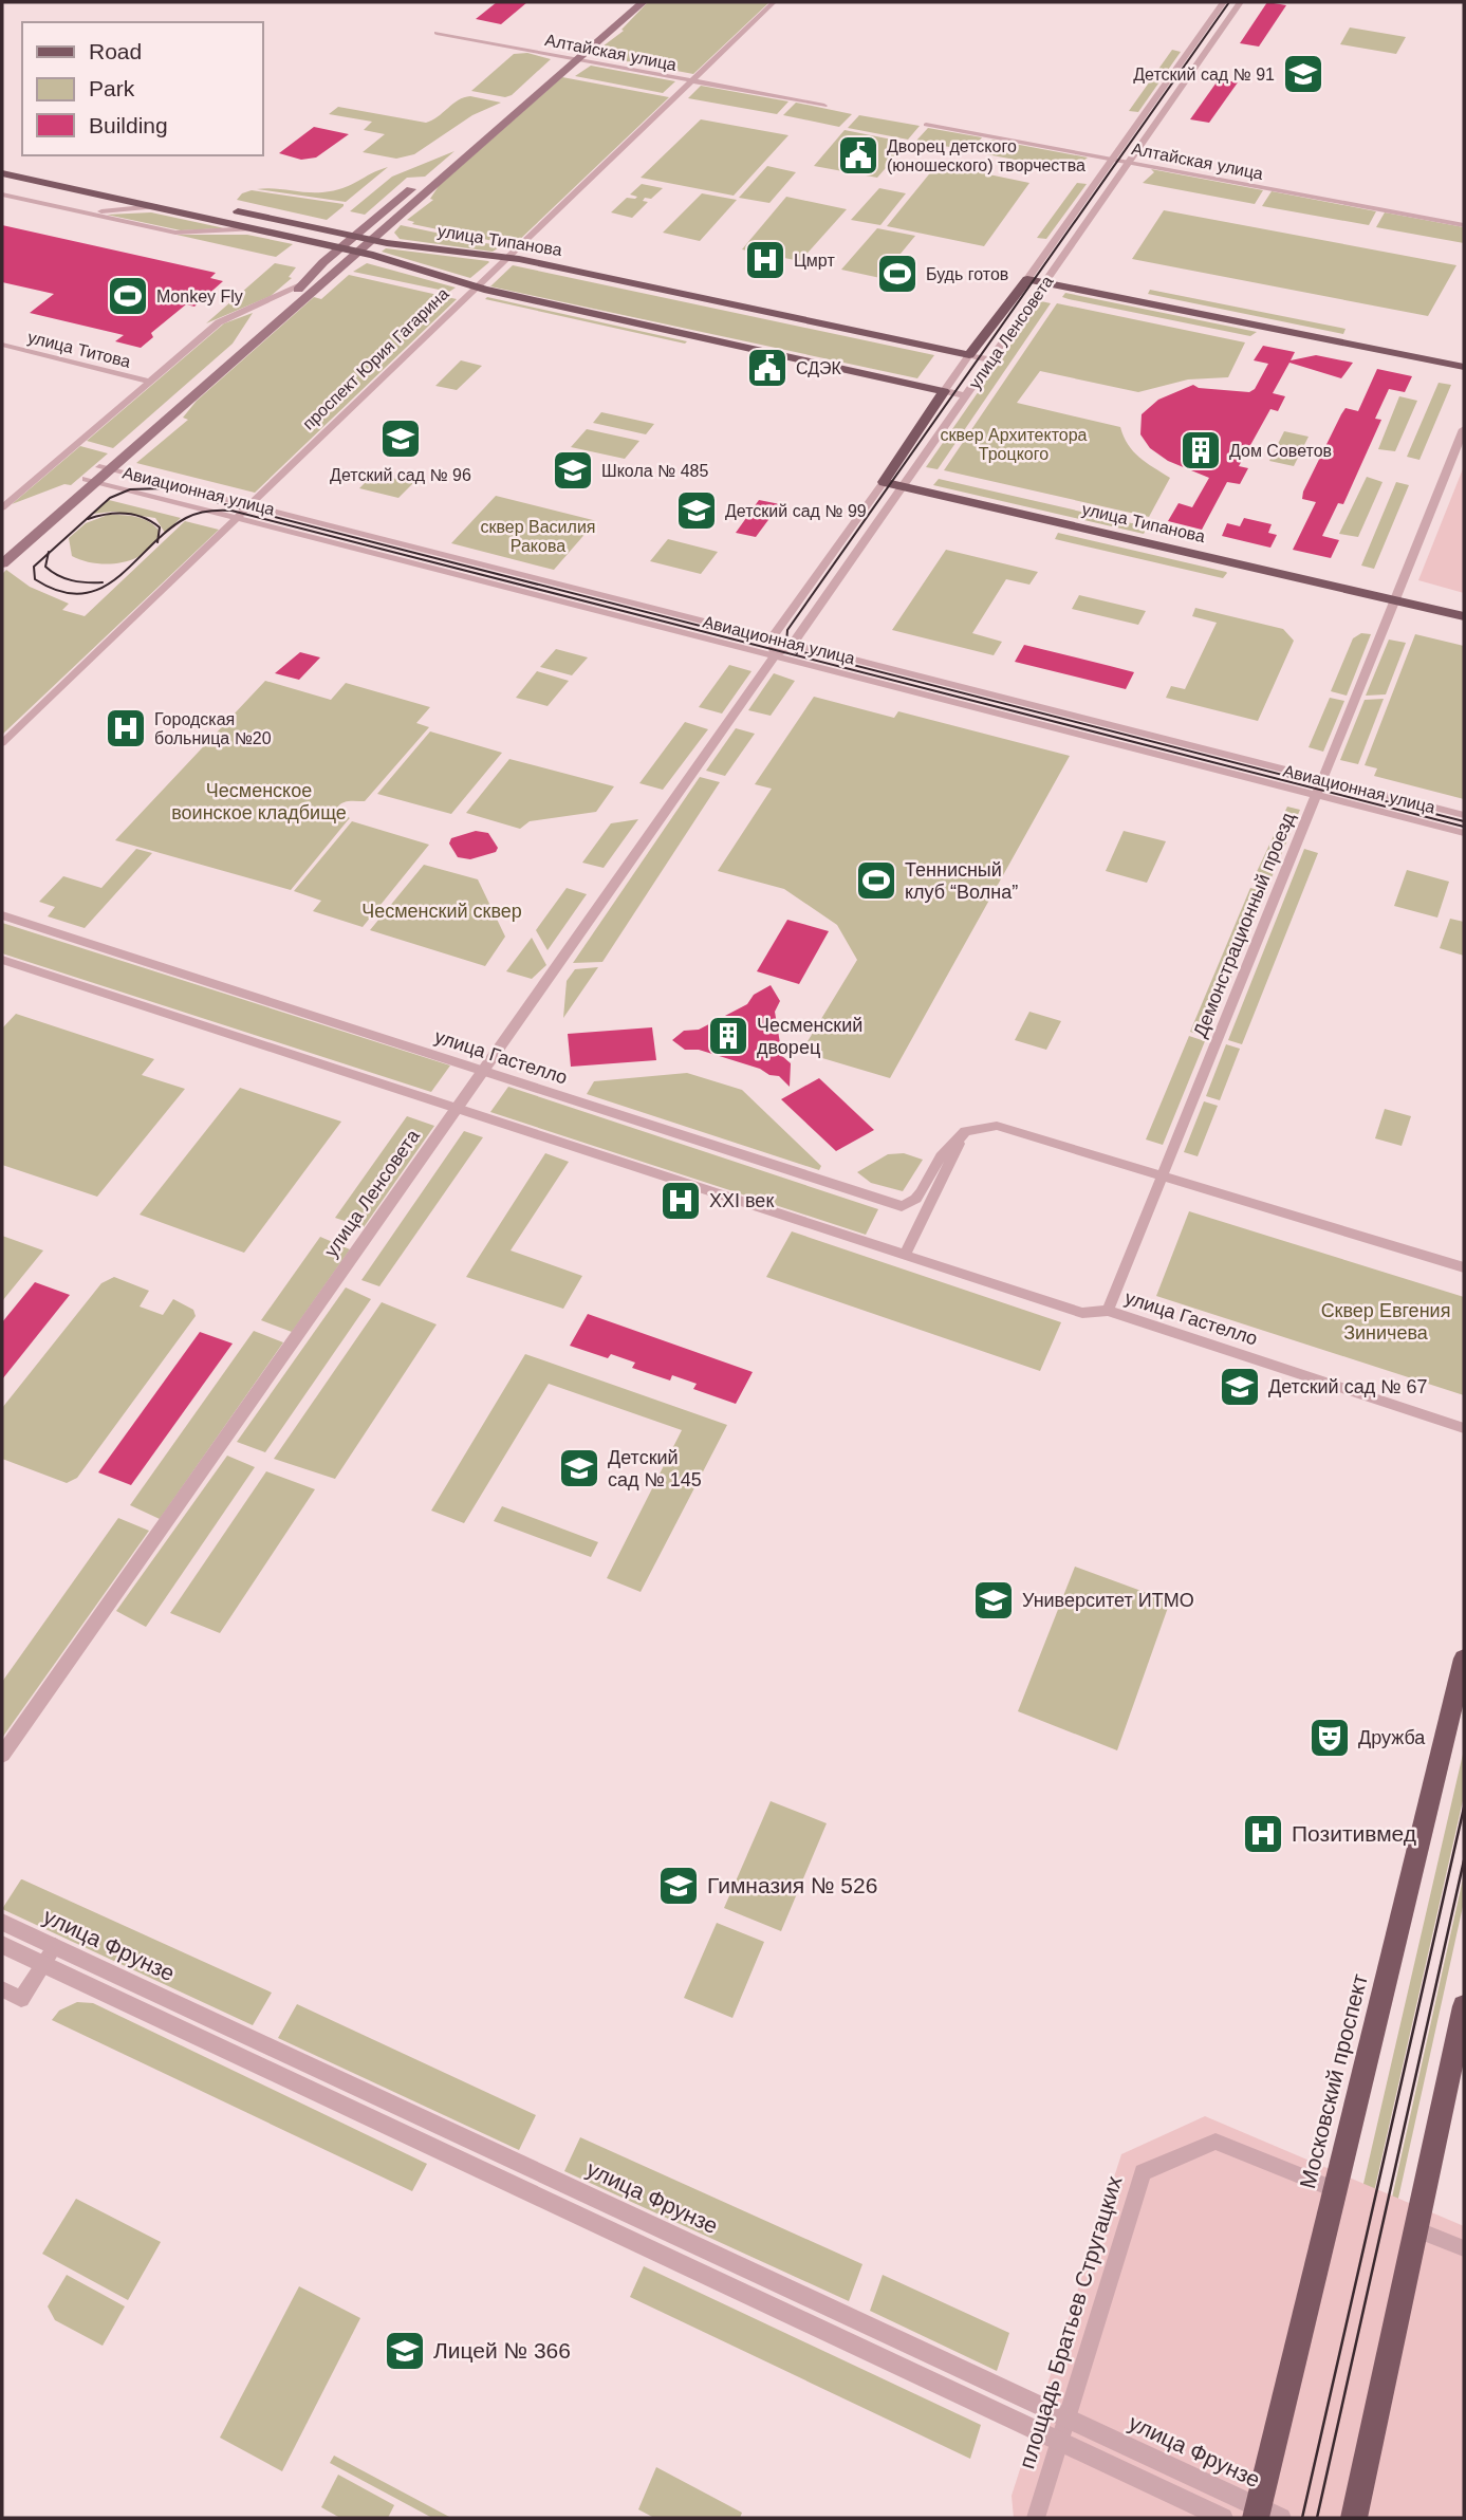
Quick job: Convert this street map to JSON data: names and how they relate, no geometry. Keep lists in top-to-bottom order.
{
  "streets": {
    "main road": ["улица Типанова", "улица Ленсовета", "Московский проспект"],
    "street": [
      "Алтайская улица",
      "улица Титова",
      "проспект Юрия Гагарина",
      "Авиационная улица",
      "Демонстрационный проезд",
      "улица Гастелло",
      "улица Фрунзе",
      "площадь Братьев Стругацких"
    ]
  },
  "crossings": [
    ["Алтайская улица", "улица Ленсовета"],
    ["Алтайская улица", "проспект Юрия Гагарина"],
    ["улица Типанова", "улица Ленсовета"],
    ["улица Типанова", "проспект Юрия Гагарина"],
    ["улица Типанова", "Демонстрационный проезд"],
    ["улица Ленсовета", "Авиационная улица"],
    ["улица Ленсовета", "улица Гастелло"],
    ["проспект Юрия Гагарина", "Авиационная улица"],
    ["Авиационная улица", "Демонстрационный проезд"],
    ["Демонстрационный проезд", "улица Гастелло"],
    ["улица Фрунзе", "Московский проспект"],
    ["улица Фрунзе", "площадь Братьев Стругацких"],
    ["Московский проспект", "площадь Братьев Стругацких"]
  ],
  "parks": [
    "сквер Архитектора Троцкого",
    "сквер Василия Ракова",
    "Чесменское воинское кладбище",
    "Чесменский сквер",
    "Сквер Евгения Зиничева"
  ],
  "places": {
    "school or university": [
      "Детский сад № 91",
      "Детский сад № 96",
      "Школа № 485",
      "Детский сад № 99",
      "Детский сад № 67",
      "Детский сад № 145",
      "Университет ИТМО",
      "Гимназия № 526",
      "Лицей № 366"
    ],
    "public building": ["Дворец детского (юношеского) творчества", "СДЭК"],
    "hospital": [
      "Цмрт",
      "Городская больница №20",
      "XXI век",
      "Позитивмед"
    ],
    "sports": ["Будь готов", "Monkey Fly", "Теннисный клуб “Волна”"],
    "building": ["Дом Советов", "Чесменский дворец"],
    "theatre": ["Дружба"]
  },
  "legend": ["Road", "Park", "Building"]
}
